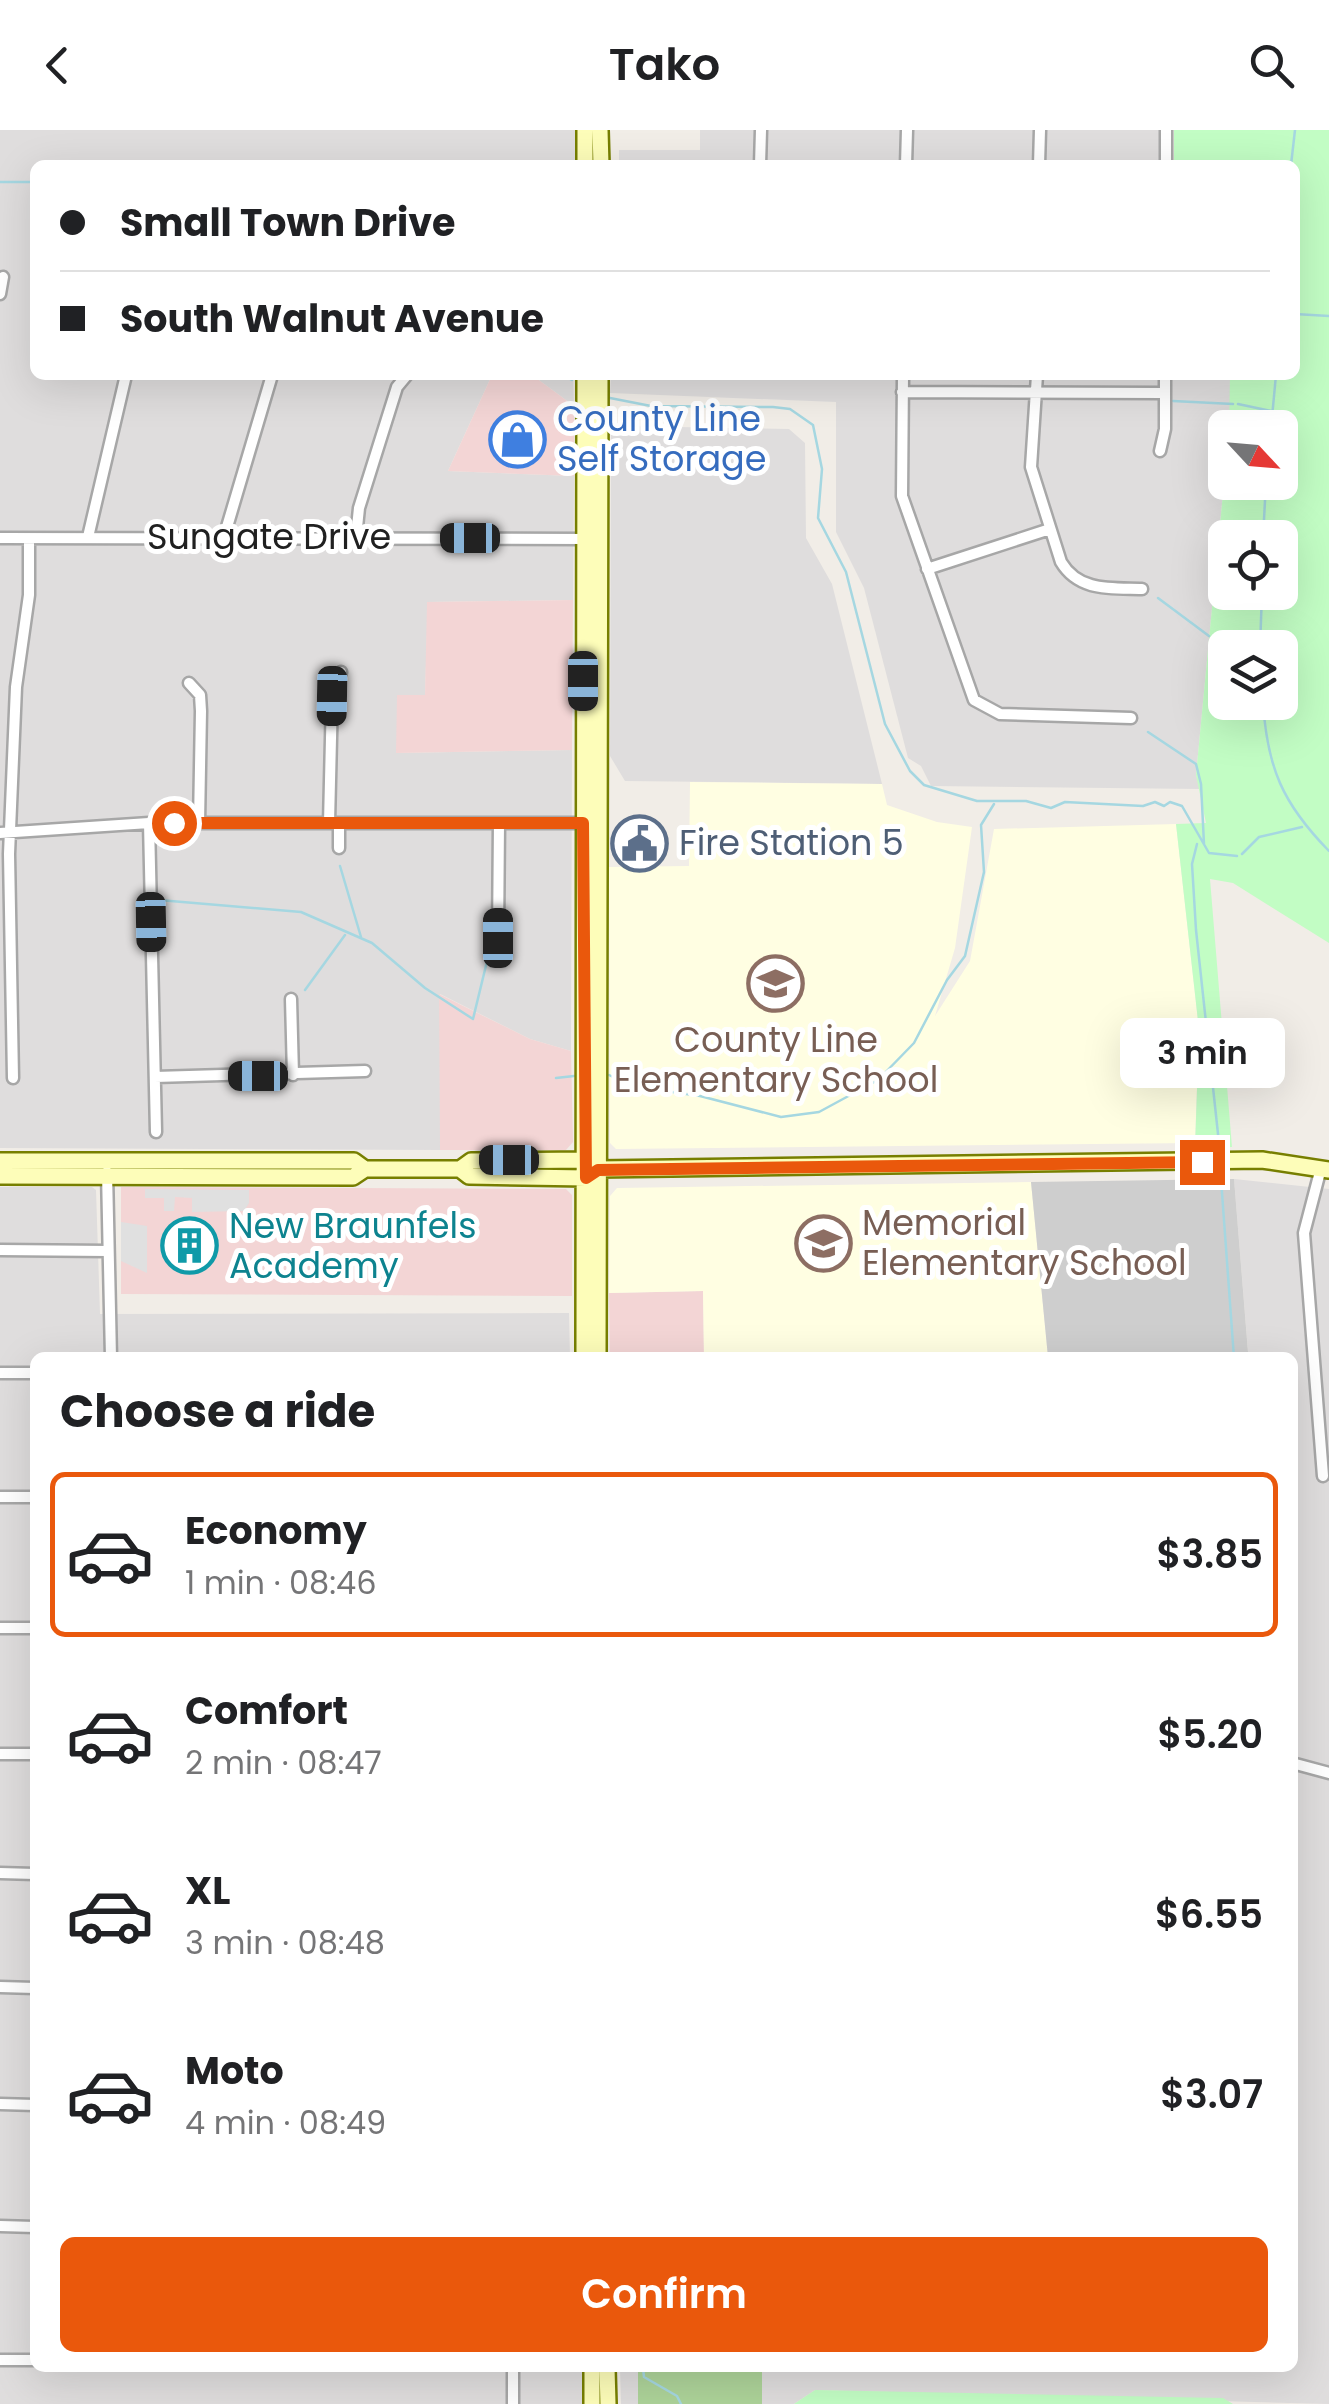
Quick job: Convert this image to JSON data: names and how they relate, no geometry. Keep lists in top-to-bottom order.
{
  "streets": {
    "street": ["Sungate Drive"]
  },
  "places": {
    "shop": ["County Line Self Storage"],
    "public building": ["Fire Station 5"],
    "school or university": ["County Line Elementary School", "Memorial Elementary School"],
    "building": ["New Braunfels Academy"]
  },
  "north": "bottom right",
  "page": {
    "header": "Tako",
    "banner": ["Small Town Drive", "South Walnut Avenue"],
    "bubble": "3 min",
    "heading": "Choose a ride",
    "list": [
      {
        "name": "Economy",
        "note": "1 min · 08:46",
        "value": "$3.85"
      },
      {
        "name": "Comfort",
        "note": "2 min · 08:47",
        "value": "$5.20"
      },
      {
        "name": "XL",
        "note": "3 min · 08:48",
        "value": "$6.55"
      },
      {
        "name": "Moto",
        "note": "4 min · 08:49",
        "value": "$3.07"
      }
    ],
    "buttons": "Confirm"
  }
}
